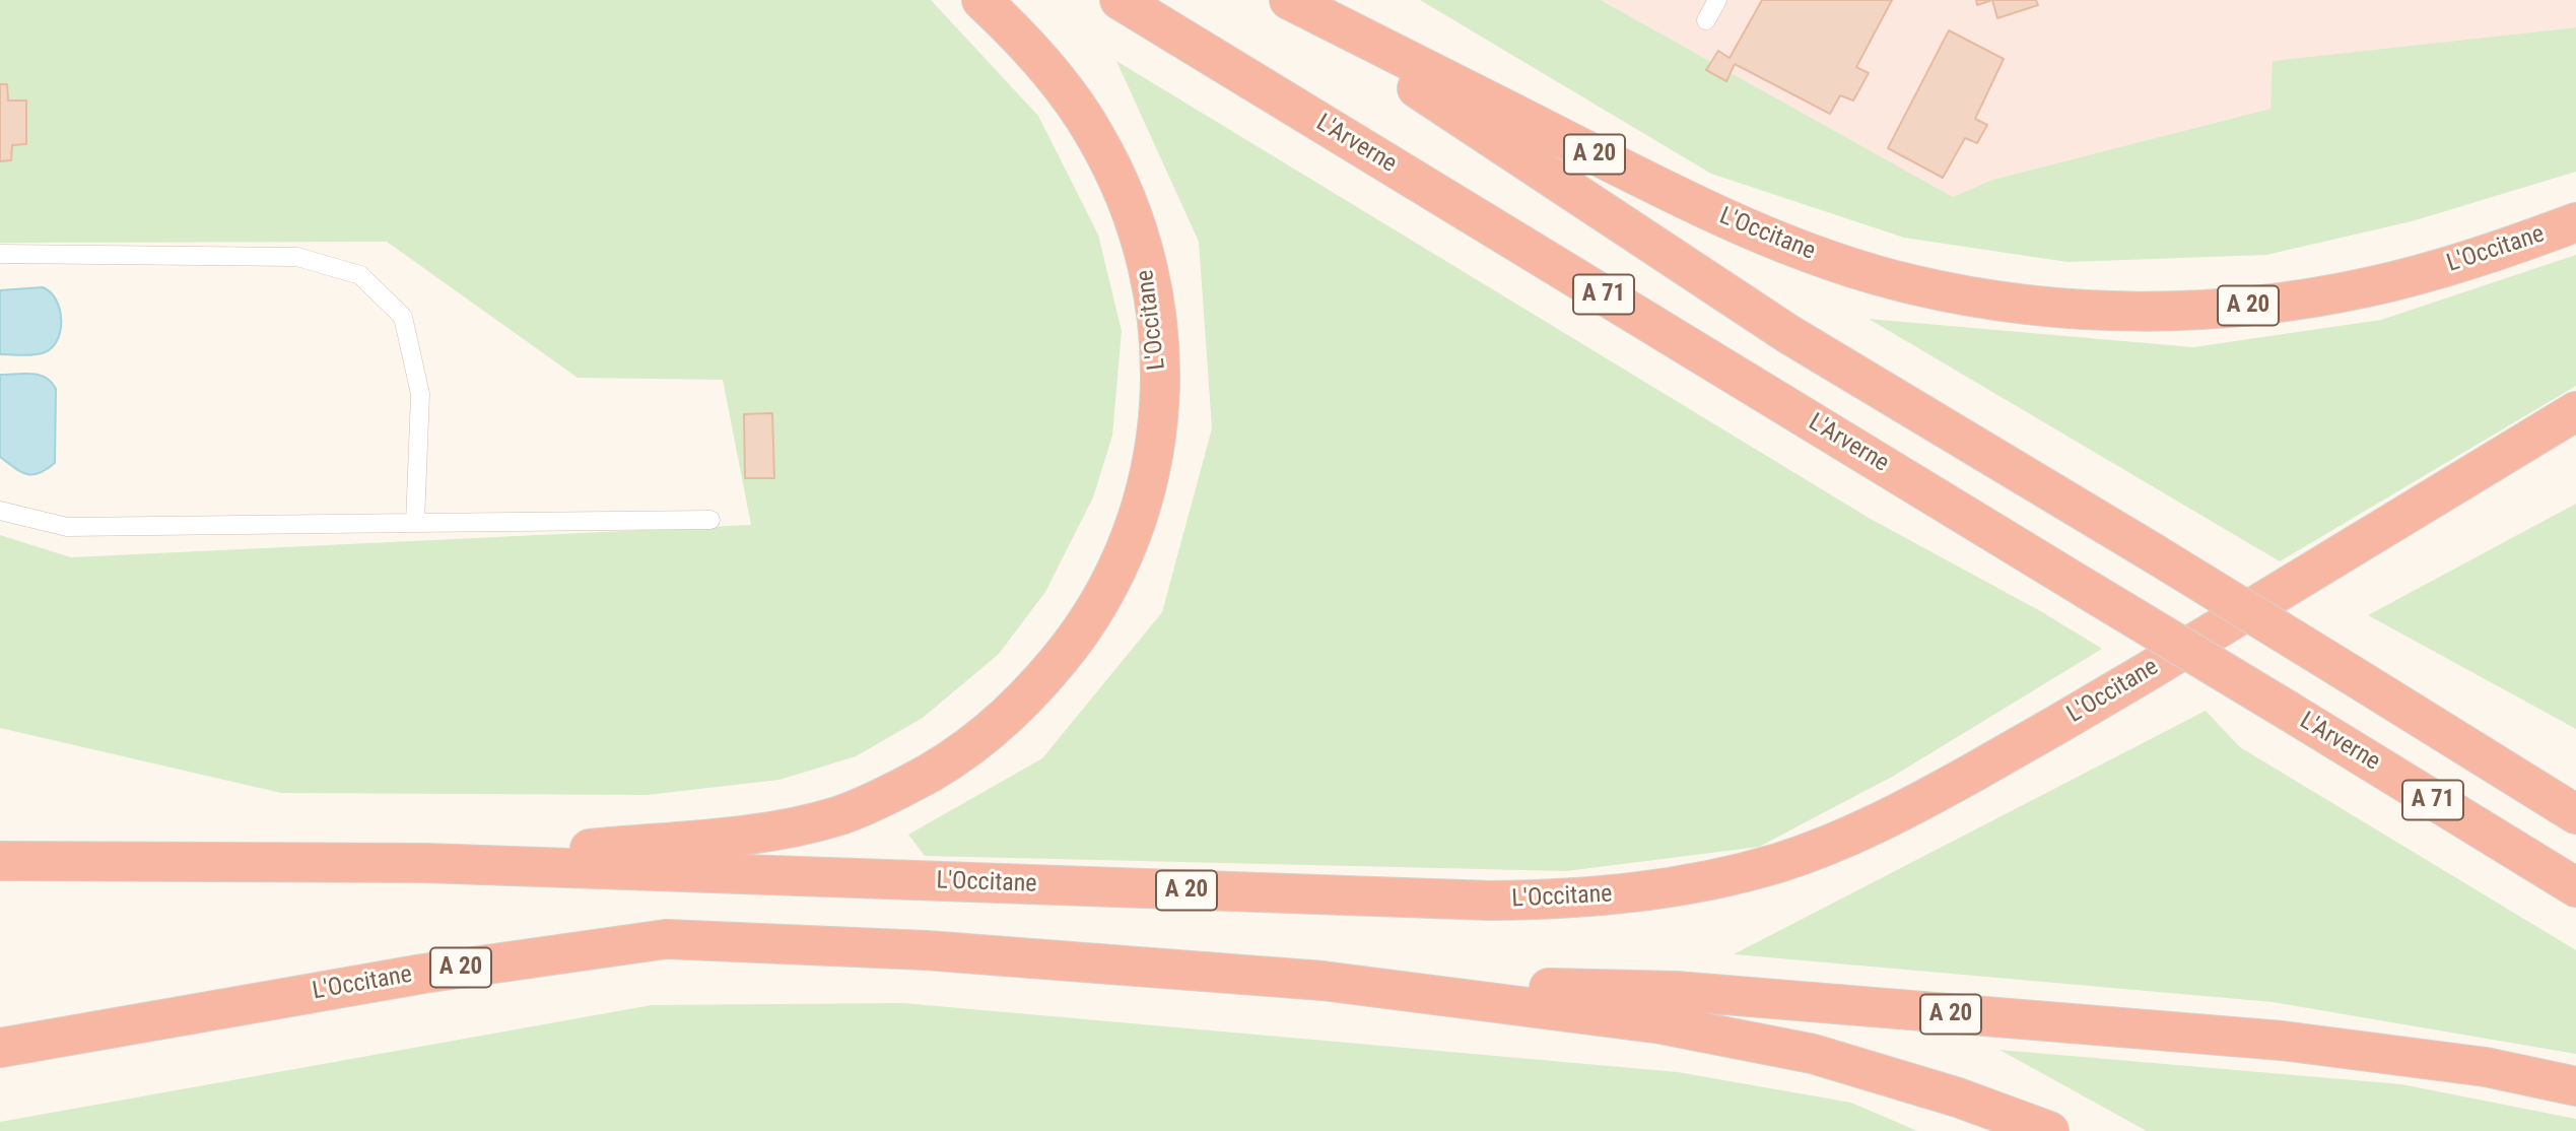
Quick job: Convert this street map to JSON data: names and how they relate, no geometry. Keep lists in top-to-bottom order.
{
  "streets": {
    "highway": [
      "L'Arverne",
      "A 20",
      "L'Occitane",
      "A 71"
    ]
  }
}
